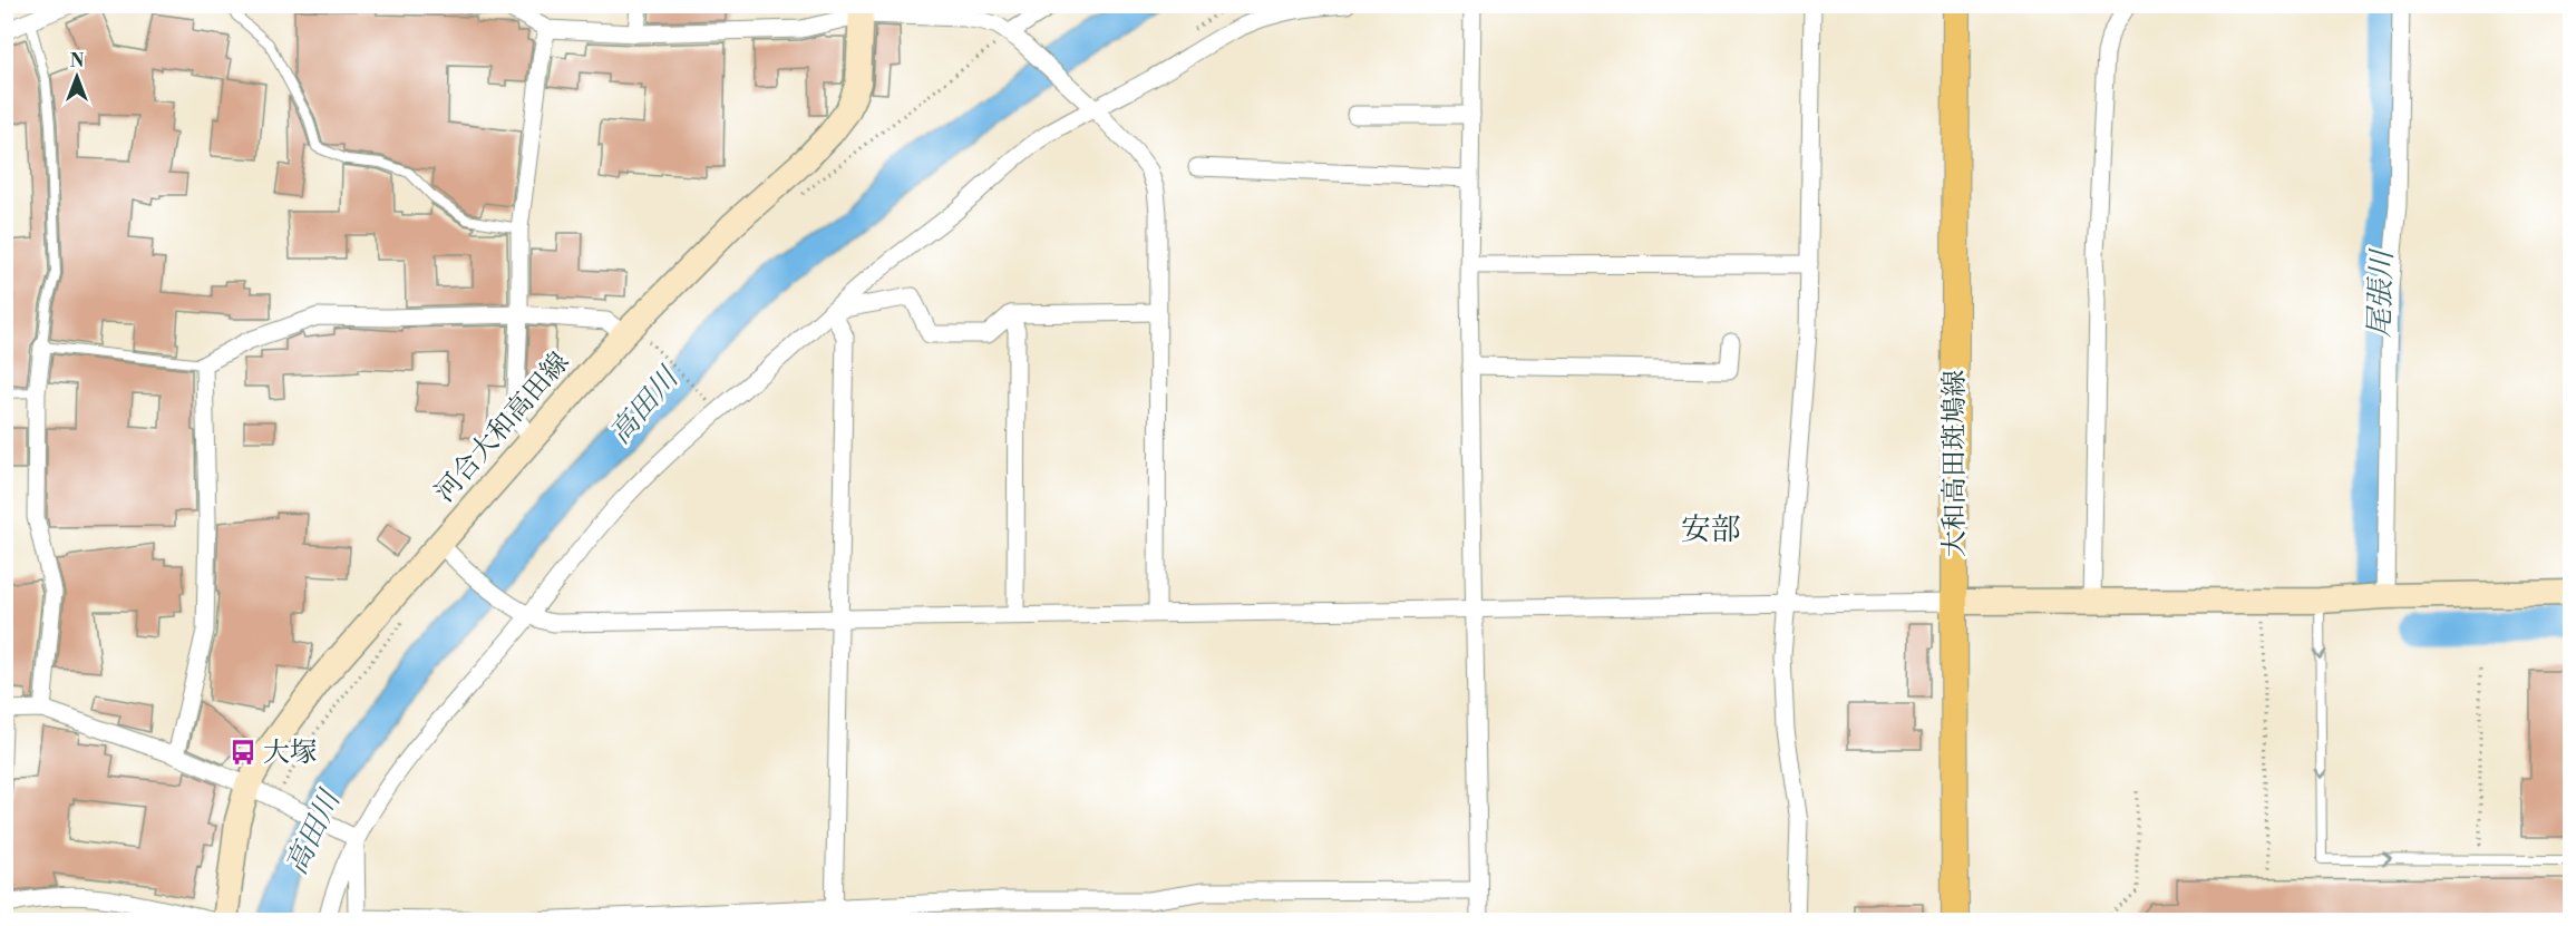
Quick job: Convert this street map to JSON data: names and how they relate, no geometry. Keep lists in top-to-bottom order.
{
  "streets": {
    "main road": ["河合大和高田線", "大和高田斑鳩線"]
  },
  "districts": ["安部"],
  "water": ["尾張川", "高田川"],
  "places": {
    "bus stop": ["大塚"]
  },
  "north": "top"
}
